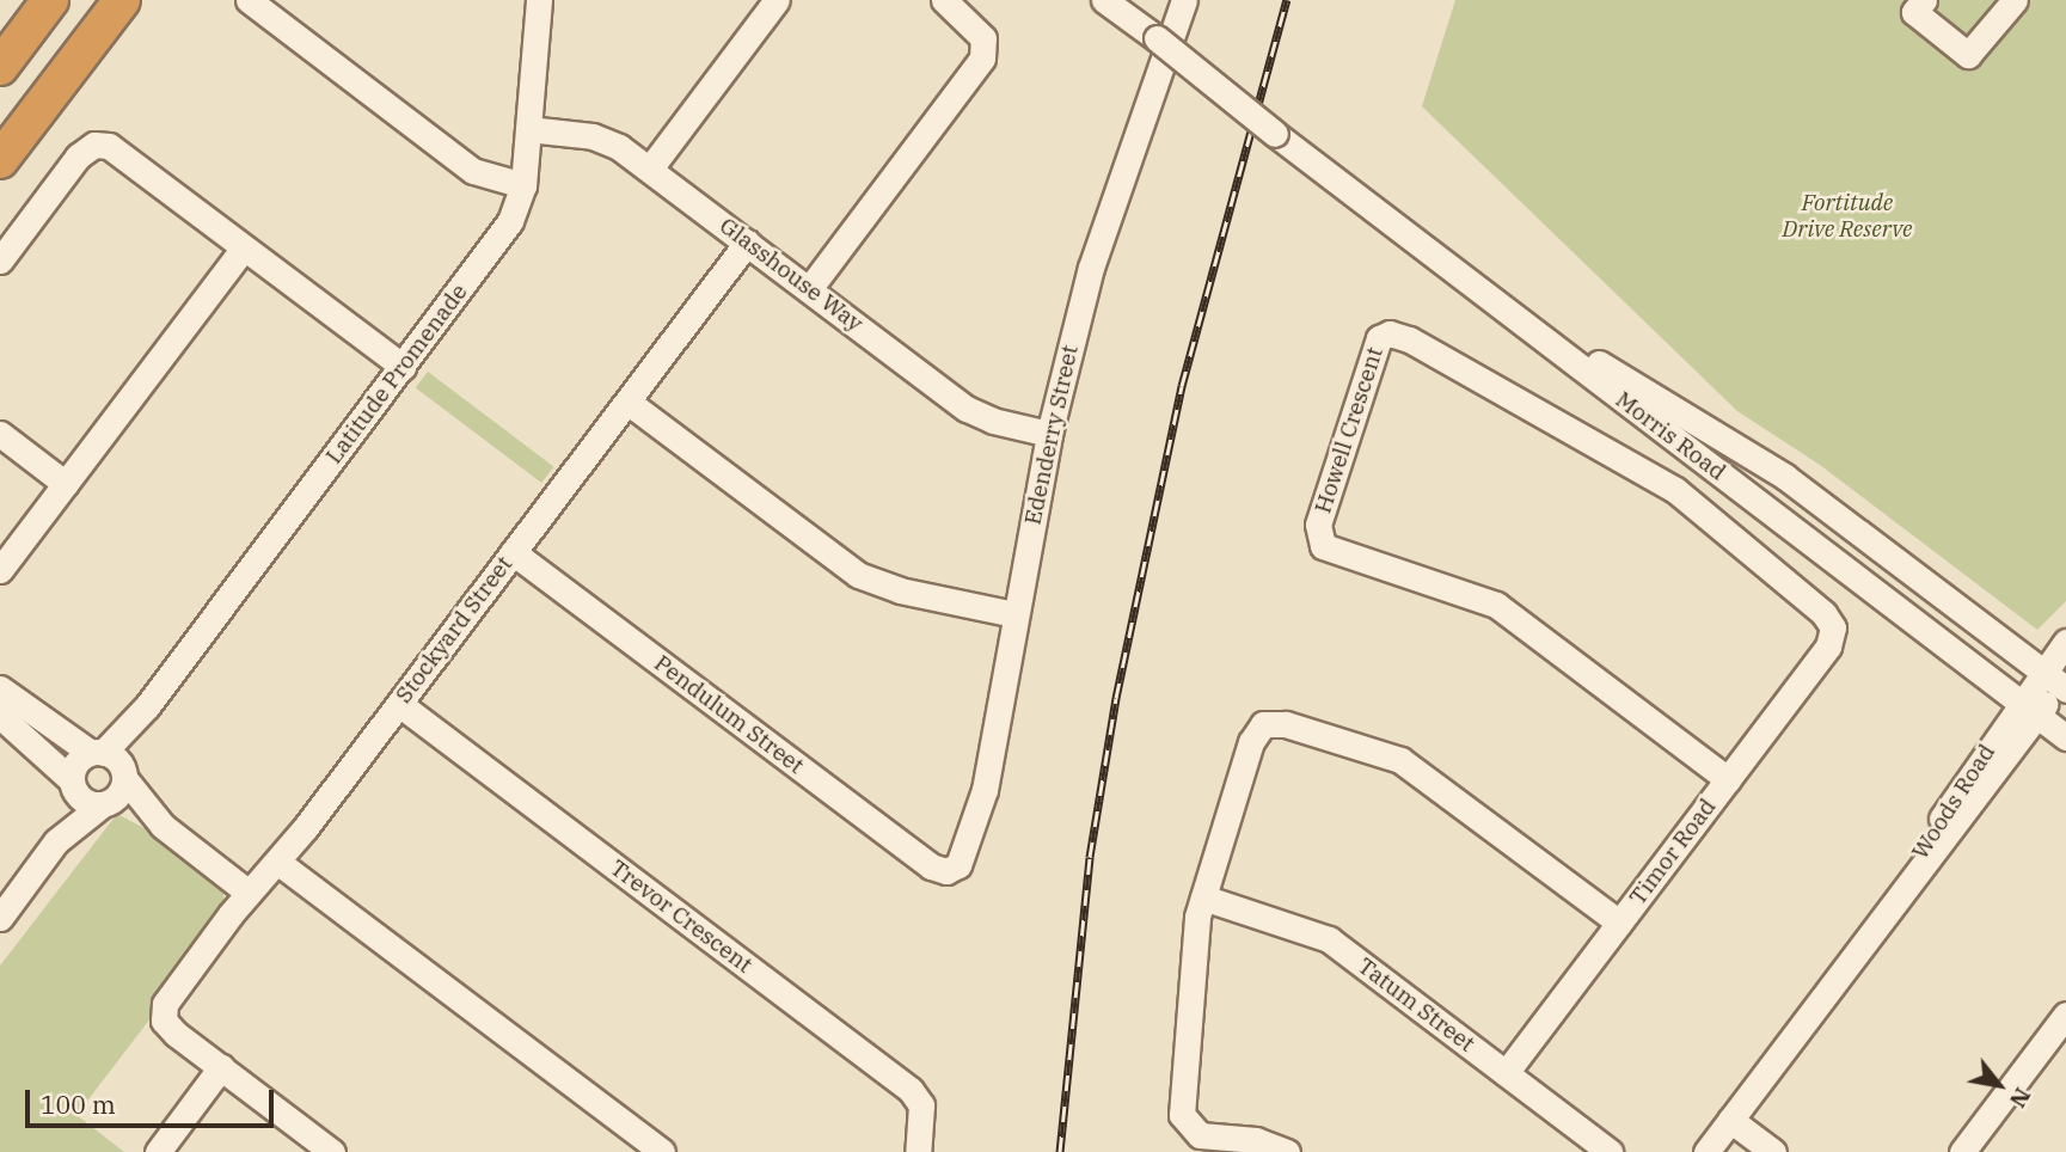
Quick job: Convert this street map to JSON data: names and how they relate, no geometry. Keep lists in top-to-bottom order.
{
  "streets": {
    "street": [
      "Glasshouse Way",
      "Latitude Promenade",
      "Howell Crescent",
      "Edenderry Street",
      "Morris Road",
      "Stockyard Street",
      "Pendulum Street",
      "Woods Road",
      "Timor Road",
      "Trevor Crescent",
      "Tatum Street"
    ]
  },
  "crossings": [
    ["Glasshouse Way", "Latitude Promenade"],
    ["Glasshouse Way", "Edenderry Street"],
    ["Glasshouse Way", "Stockyard Street"],
    ["Howell Crescent", "Timor Road"],
    ["Edenderry Street", "Pendulum Street"],
    ["Morris Road", "Woods Road"],
    ["Stockyard Street", "Pendulum Street"],
    ["Stockyard Street", "Trevor Crescent"],
    ["Timor Road", "Tatum Street"]
  ],
  "parks": ["Fortitude Drive Reserve"],
  "scale_bar": "100 m",
  "north": "bottom right"
}
